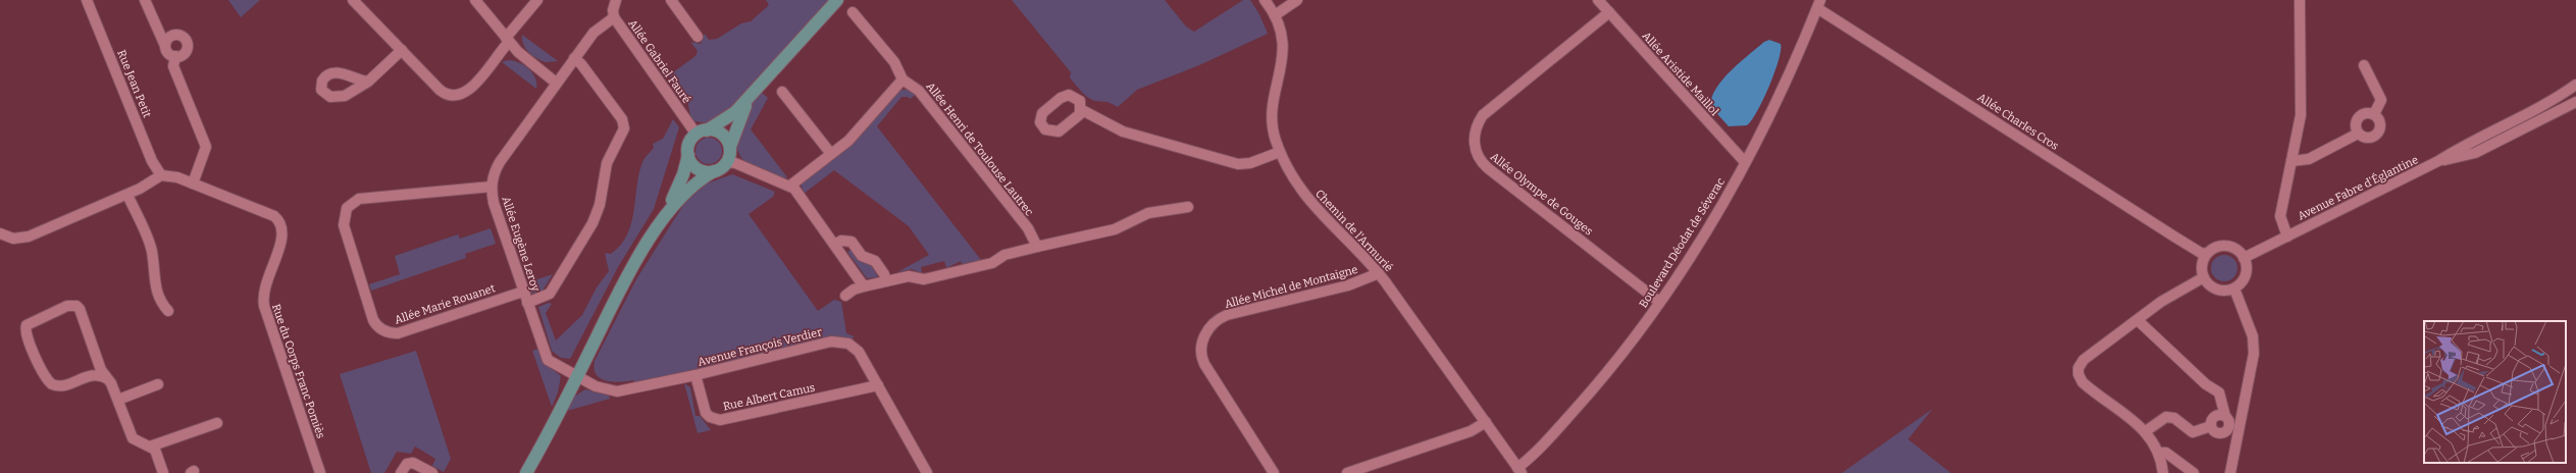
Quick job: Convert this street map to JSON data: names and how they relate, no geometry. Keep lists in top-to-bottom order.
{
  "streets": {
    "street": [
      "Allée Gabriel Fauré",
      "Allée Aristide Maillol",
      "Rue Jean Petit",
      "Allée Charles Cros",
      "Allée Henri de Toulouse Lautrec",
      "Avenue Fabre d'Églantine",
      "Allée Olympe de Gouges",
      "Chemin de l'Armurié",
      "Boulevard Déodat de Séverac",
      "Allée Eugène Leroy",
      "Allée Michel de Montaigne",
      "Allée Marie Rouanet",
      "Avenue François Verdier",
      "Rue du Corps Franc Pomiès",
      "Rue Albert Camus"
    ]
  },
  "crossings": [
    ["Allée Gabriel Fauré", "Allée Eugène Leroy"],
    ["Allée Aristide Maillol", "Allée Olympe de Gouges"],
    ["Allée Aristide Maillol", "Boulevard Déodat de Séverac"],
    ["Rue Jean Petit", "Rue du Corps Franc Pomiès"],
    ["Allée Charles Cros", "Avenue Fabre d'Églantine"],
    ["Allée Charles Cros", "Boulevard Déodat de Séverac"],
    ["Allée Olympe de Gouges", "Boulevard Déodat de Séverac"],
    ["Chemin de l'Armurié", "Boulevard Déodat de Séverac"],
    ["Chemin de l'Armurié", "Allée Michel de Montaigne"],
    ["Allée Eugène Leroy", "Allée Marie Rouanet"],
    ["Allée Eugène Leroy", "Avenue François Verdier"],
    ["Avenue François Verdier", "Rue Albert Camus"]
  ]
}
